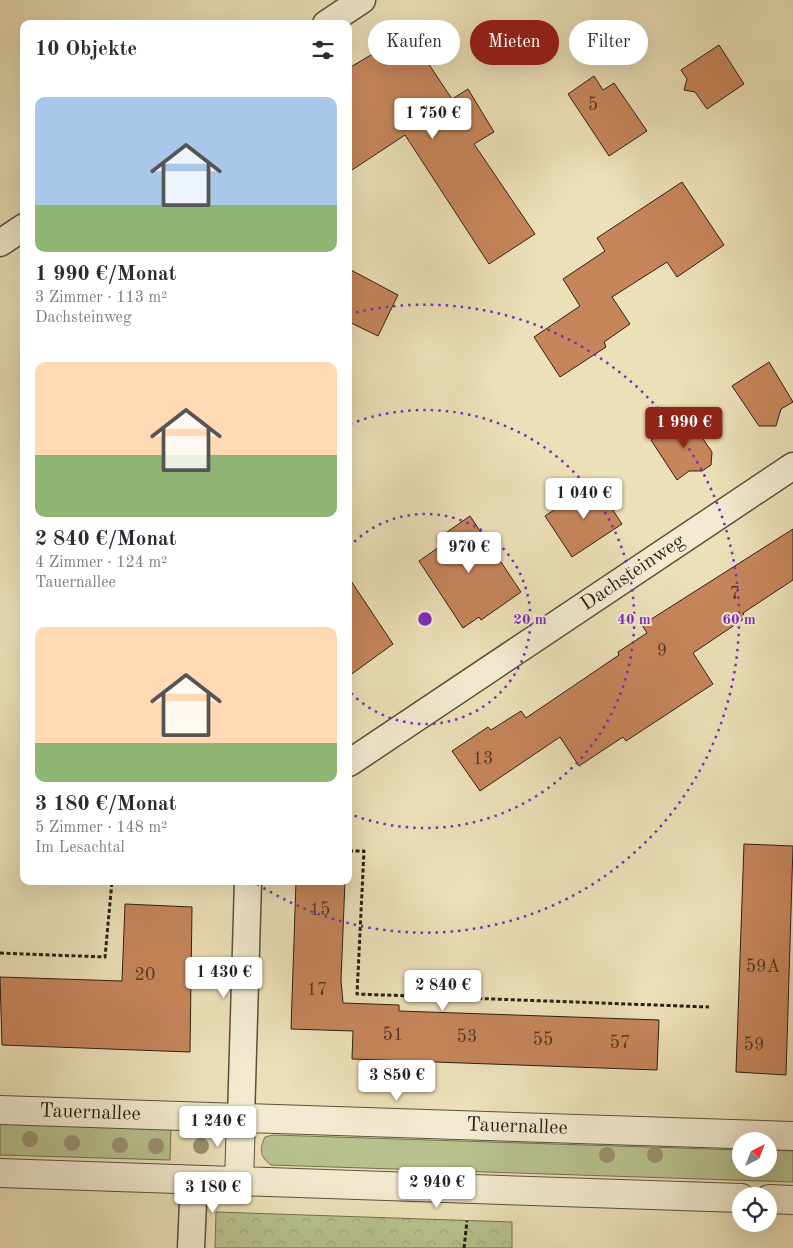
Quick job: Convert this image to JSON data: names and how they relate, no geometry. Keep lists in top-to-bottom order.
{
  "streets": {
    "street": ["Dachsteinweg", "Tauernallee"]
  },
  "house_numbers": [
    "5",
    "7",
    "9",
    "13",
    "15",
    "59A",
    "20",
    "17",
    "51",
    "53",
    "55",
    "57",
    "59"
  ],
  "north": "top right",
  "page": {
    "chip": ["Kaufen", "Mieten", "Filter"],
    "heading": "10 Objekte",
    "list": [
      {
        "name": "1 990 €/Monat",
        "note": "3 Zimmer · 113 m² · Dachsteinweg"
      },
      {
        "name": "2 840 €/Monat",
        "note": "4 Zimmer · 124 m² · Tauernallee"
      },
      {
        "name": "3 180 €/Monat",
        "note": "5 Zimmer · 148 m² · Im Lesachtal"
      }
    ],
    "price": [
      "1 750 €",
      "1 990 €",
      "1 040 €",
      "970 €",
      "1 430 €",
      "2 840 €",
      "3 850 €",
      "1 240 €",
      "2 940 €",
      "3 180 €"
    ]
  },
  "rings": ["20 m", "40 m", "60 m"]
}
